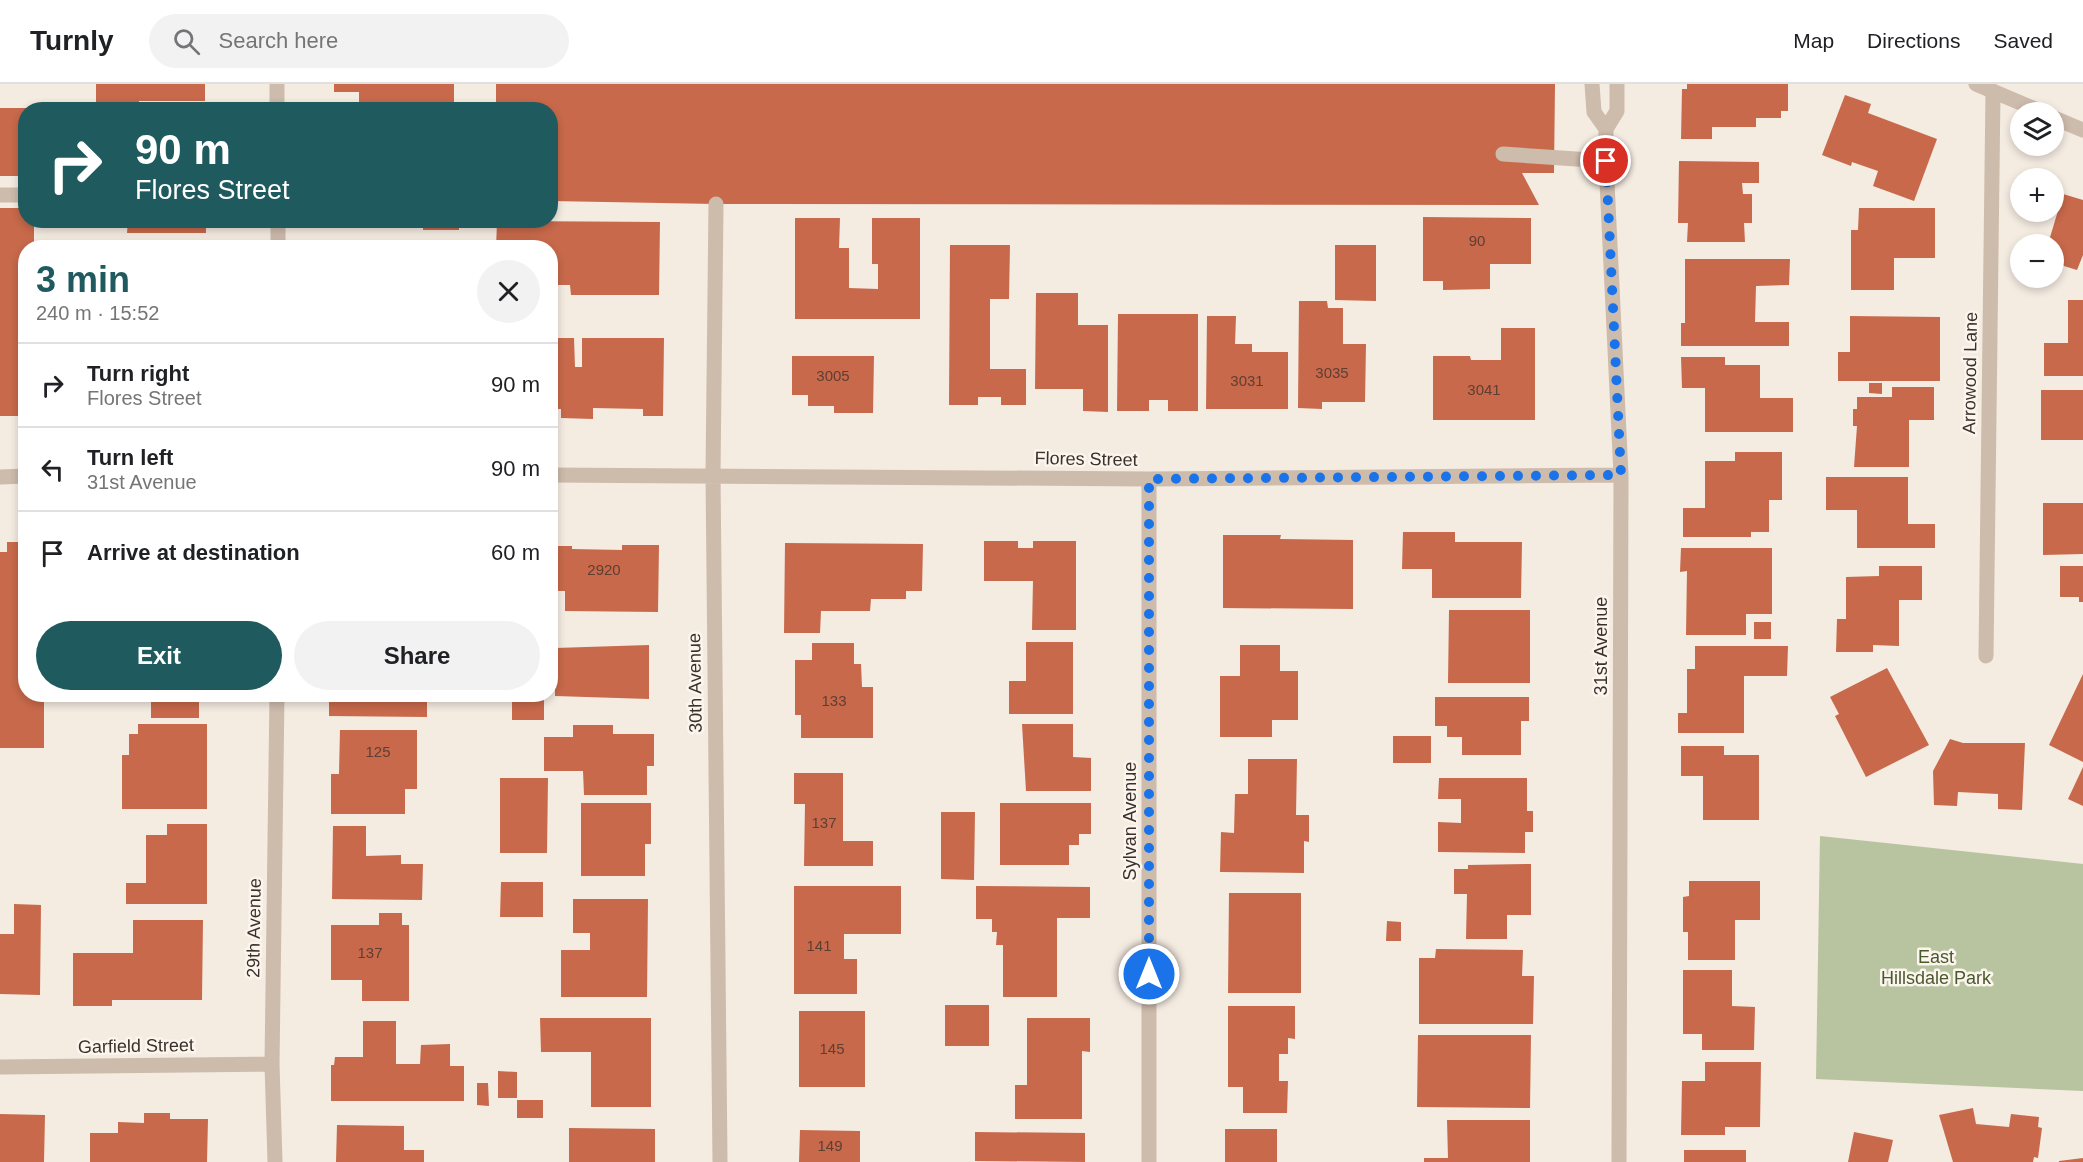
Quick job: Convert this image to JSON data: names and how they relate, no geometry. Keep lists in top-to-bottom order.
{
  "streets": {
    "street": [
      "Arrowood Lane",
      "Flores Street",
      "31st Avenue",
      "30th Avenue",
      "Sylvan Avenue",
      "29th Avenue",
      "Garfield Street"
    ]
  },
  "crossings": [
    ["Flores Street", "31st Avenue"],
    ["Flores Street", "30th Avenue"],
    ["Flores Street", "Sylvan Avenue"],
    ["29th Avenue", "Garfield Street"]
  ],
  "parks": ["East Hillsdale Park"],
  "house_numbers": [
    "90",
    "3035",
    "3005",
    "3031",
    "3041",
    "2920",
    "133",
    "125",
    "137",
    "141",
    "137",
    "145",
    "149"
  ],
  "page": {
    "header": "Turnly",
    "search": "Search here",
    "nav": ["Map", "Directions", "Saved"],
    "map_buttons": ["+", "−"],
    "turn": ["90 m", "Flores Street"],
    "heading": ["3 min", "240 m · 15:52"],
    "list": [
      {
        "name": "Turn right",
        "note": "Flores Street",
        "value": "90 m"
      },
      {
        "name": "Turn left",
        "note": "31st Avenue",
        "value": "90 m"
      },
      {
        "name": "Arrive at destination",
        "value": "60 m"
      }
    ],
    "buttons": ["Exit", "Share"]
  }
}
